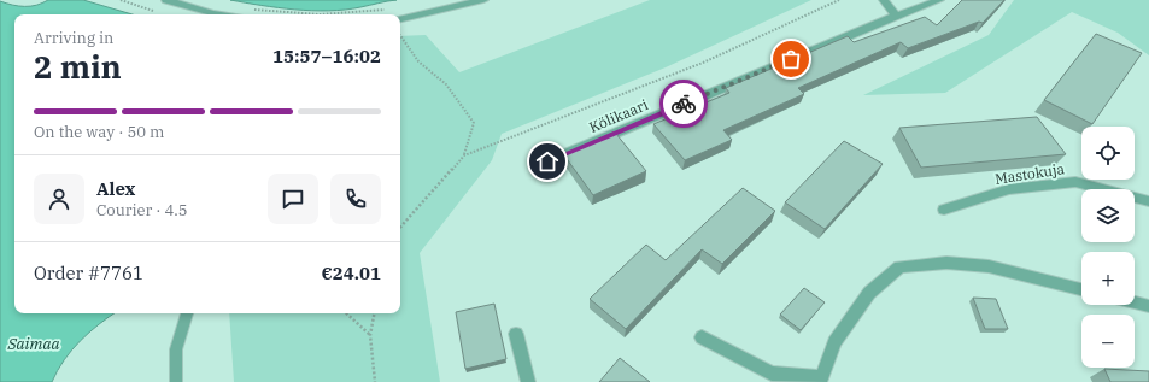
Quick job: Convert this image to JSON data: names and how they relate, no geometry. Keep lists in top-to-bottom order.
{
  "streets": {
    "street": ["Kölikaari", "Mastokuja"]
  },
  "water": ["Saimaa"],
  "page": {
    "heading": ["2 min", "Arriving in", "15:57–16:02"],
    "panel": [
      "Alex",
      "Courier · 4.5",
      "Order #7761",
      "€24.01"
    ],
    "bar": "On the way · 50 m",
    "map_buttons": ["+", "−"]
  }
}
